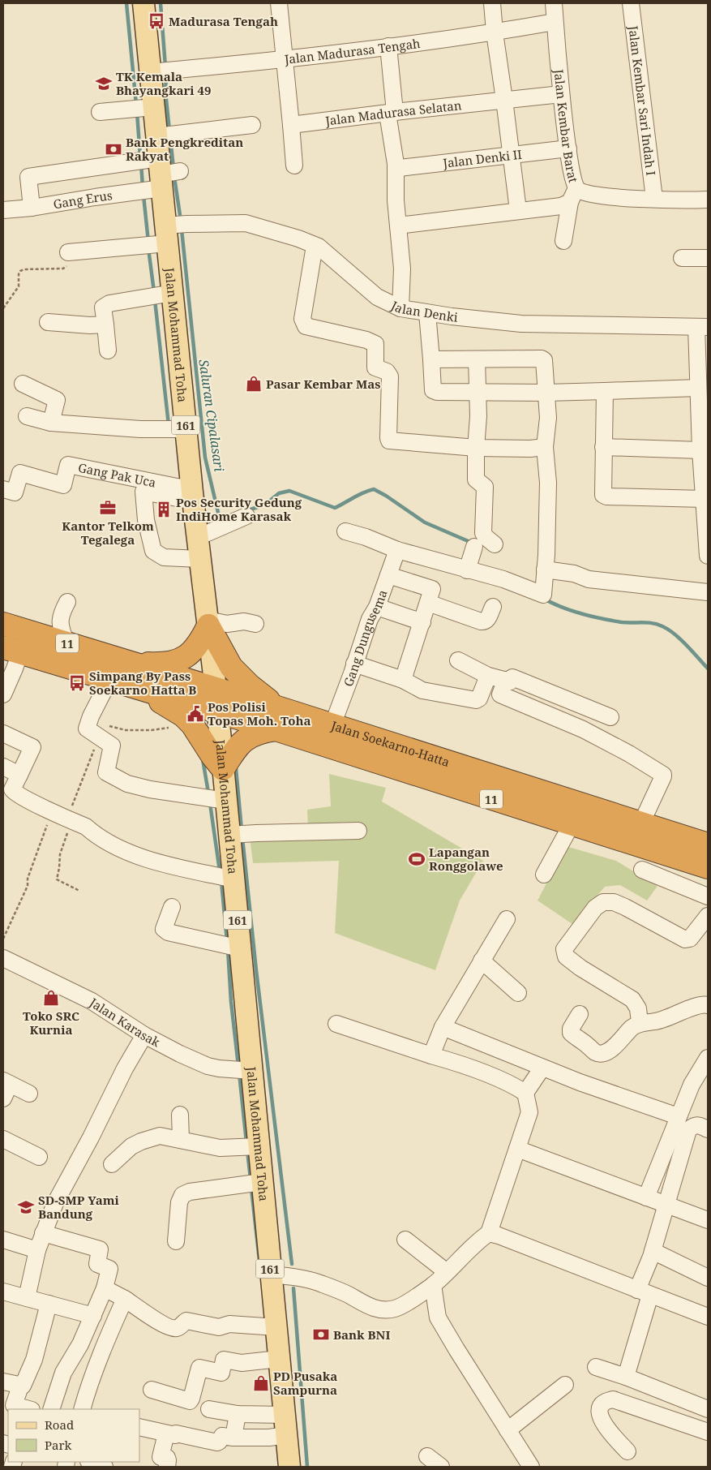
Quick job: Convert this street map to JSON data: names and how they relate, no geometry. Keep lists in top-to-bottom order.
{
  "streets": {
    "highway": ["11", "Jalan Soekarno-Hatta"],
    "main road": ["Jalan Mohammad Toha", "161"],
    "street": [
      "Jalan Madurasa Tengah",
      "Jalan Kembar Sari Indah I",
      "Jalan Madurasa Selatan",
      "Jalan Kembar Barat",
      "Jalan Denki II",
      "Gang Erus",
      "Jalan Denki",
      "Gang Pak Uca",
      "Gang Dungusema",
      "Jalan Karasak"
    ]
  },
  "crossings": [
    ["Jalan Madurasa Tengah", "Jalan Kembar Barat"],
    ["Jalan Madurasa Tengah", "Jalan Mohammad Toha"],
    ["Jalan Kembar Sari Indah I", "Jalan Kembar Barat"],
    ["Jalan Madurasa Selatan", "Jalan Kembar Barat"],
    ["Jalan Kembar Barat", "Jalan Denki II"],
    ["Gang Erus", "Jalan Mohammad Toha"],
    ["Jalan Denki", "Jalan Mohammad Toha"],
    ["Jalan Mohammad Toha", "Gang Pak Uca"],
    ["Jalan Mohammad Toha", "Jalan Soekarno-Hatta"],
    ["Jalan Mohammad Toha", "Jalan Karasak"],
    ["Gang Dungusema", "Jalan Soekarno-Hatta"]
  ],
  "water": ["Saluran Cipalasari"],
  "places": {
    "bus stop": ["Madurasa Tengah", "Simpang By Pass Soekarno Hatta B"],
    "school or university": ["TK Kemala Bhayangkari 49", "SD-SMP Yami Bandung"],
    "bank": ["Bank Pengkreditan Rakyat", "Bank BNI"],
    "shop": ["Pasar Kembar Mas", "Toko SRC Kurnia", "PD Pusaka Sampurna"],
    "office": ["Kantor Telkom Tegalega"],
    "building": ["Pos Security Gedung IndiHome Karasak"],
    "public building": ["Pos Polisi Topas Moh. Toha"],
    "sports": ["Lapangan Ronggolawe"]
  },
  "legend": ["Road", "Park"]
}
